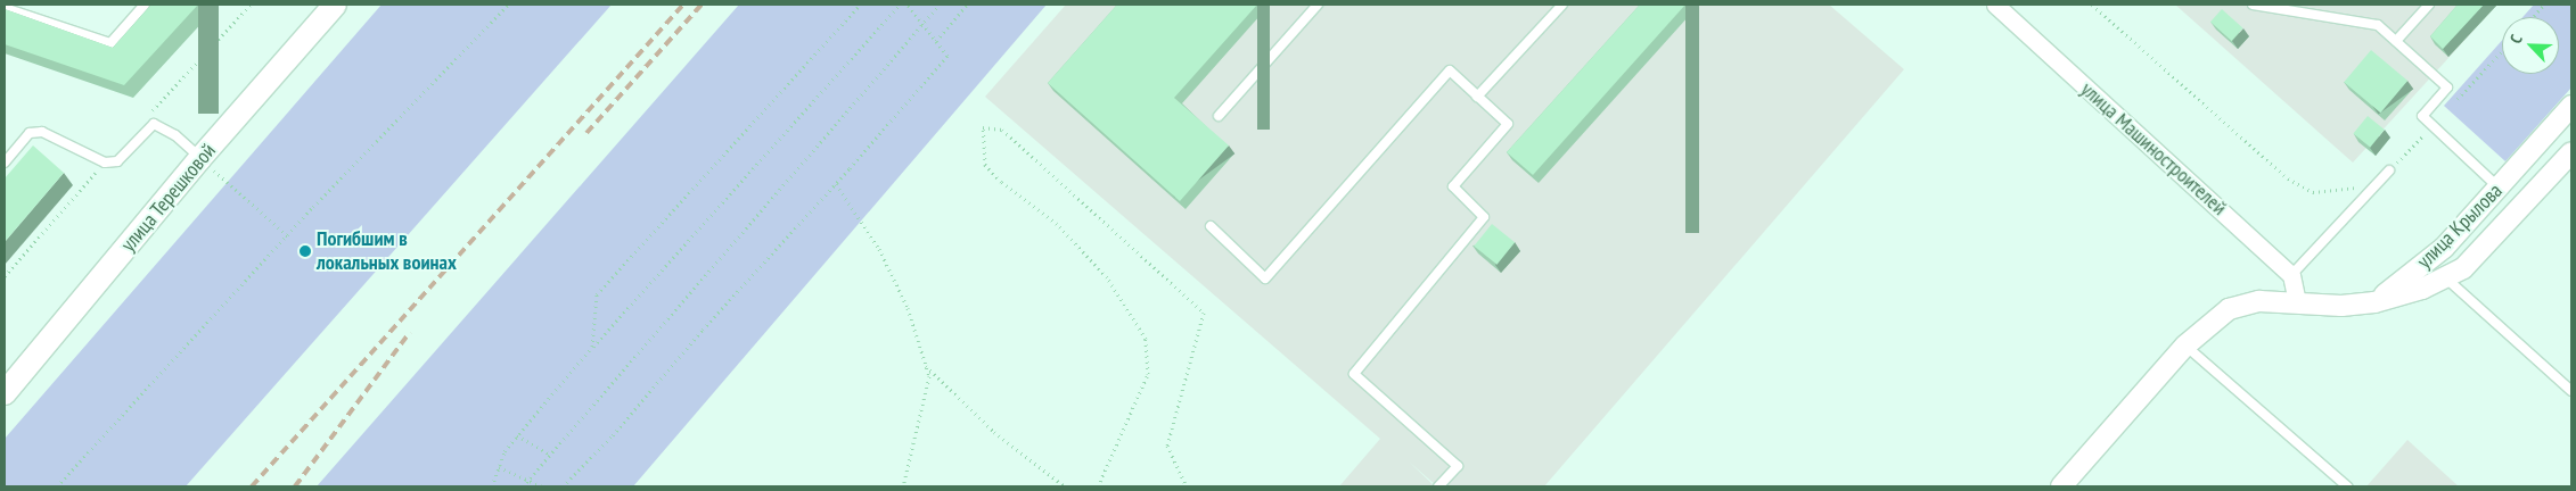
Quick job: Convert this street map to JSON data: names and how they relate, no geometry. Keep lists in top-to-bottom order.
{
  "streets": {
    "main road": ["улица Терешковой"],
    "street": ["улица Машиностроителей", "улица Крылова"]
  },
  "places": ["Погибшим в локальных воинах"],
  "north": "top left"
}
